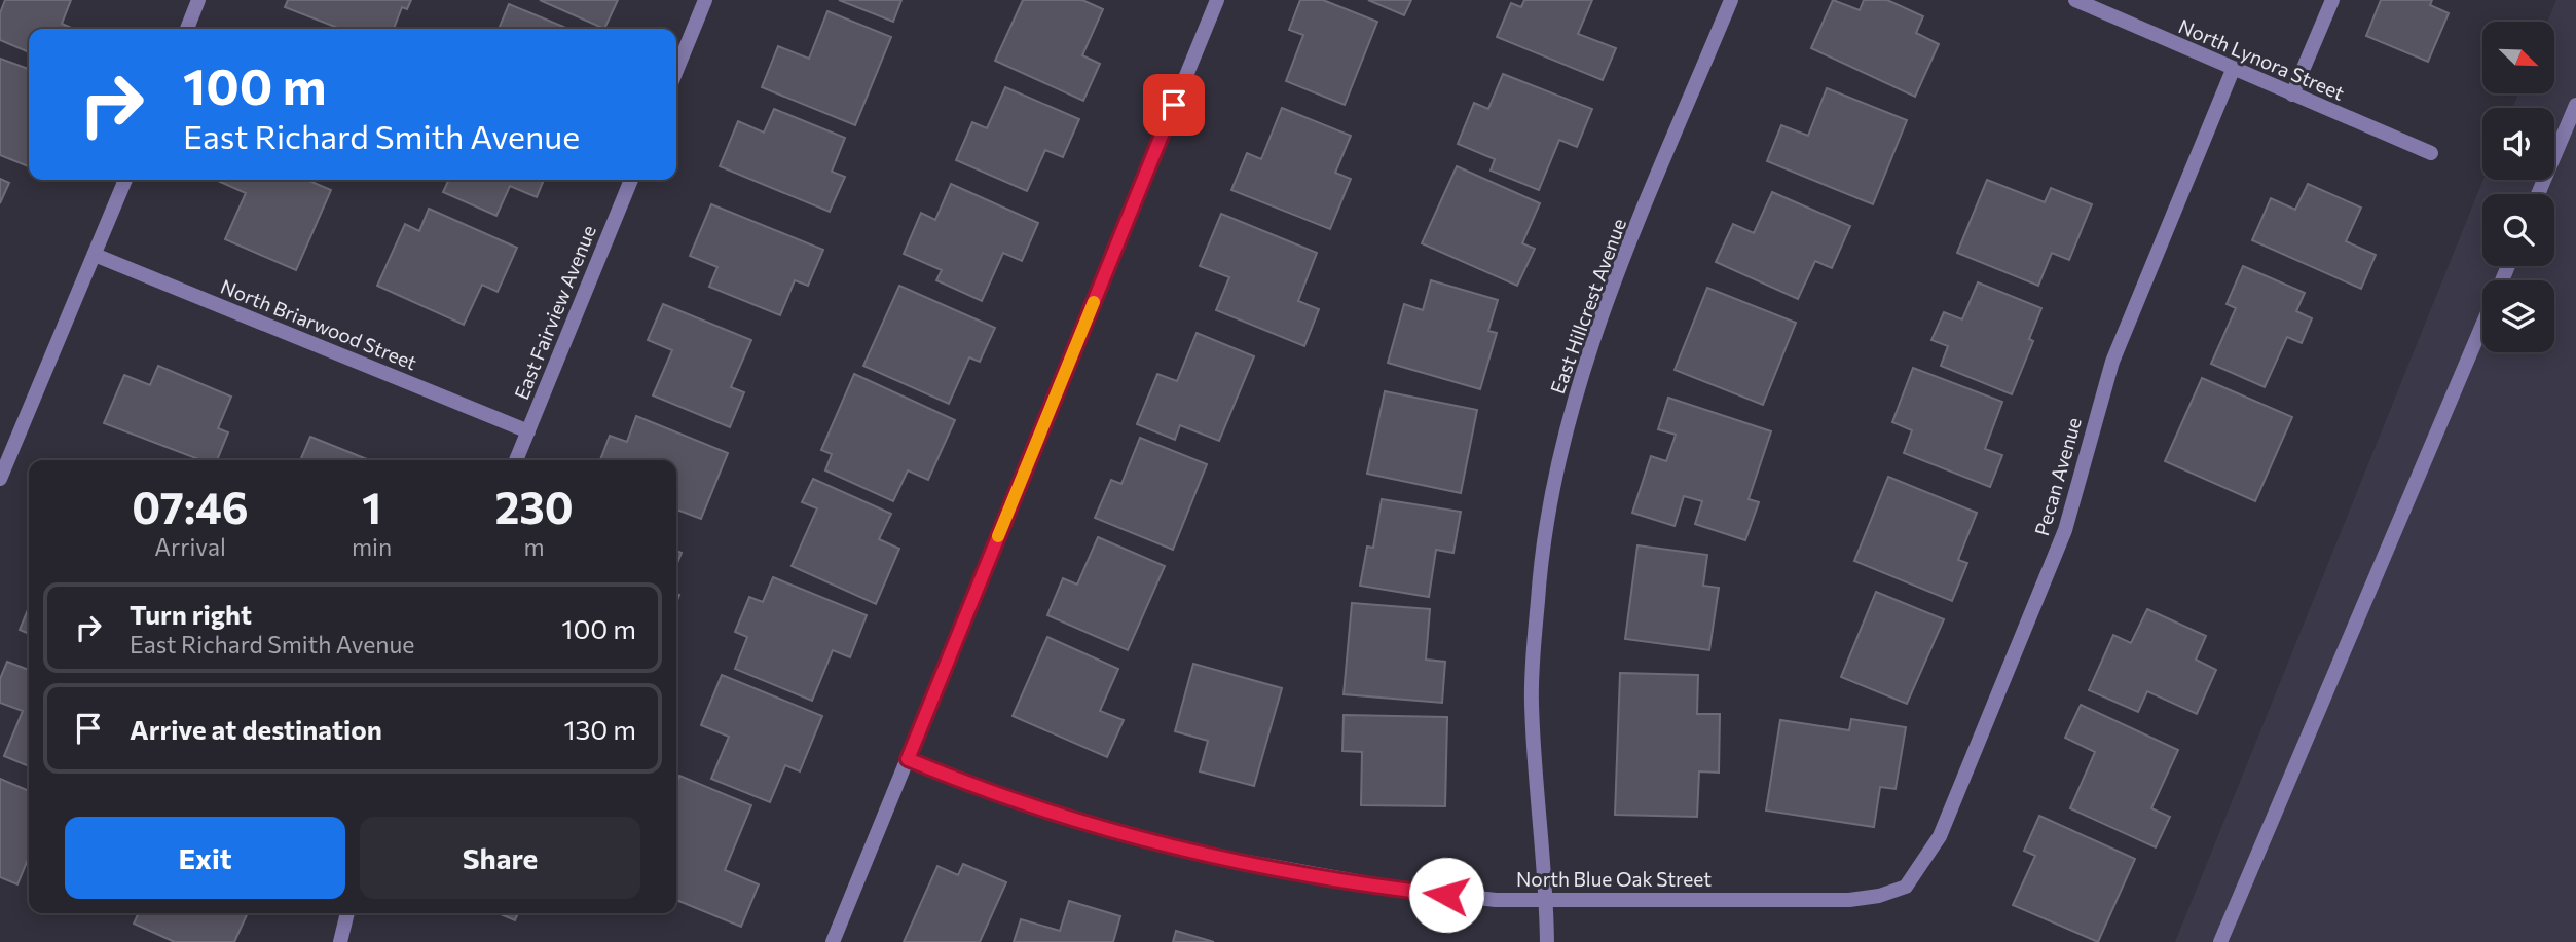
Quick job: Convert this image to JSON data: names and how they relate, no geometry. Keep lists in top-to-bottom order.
{
  "streets": {
    "street": [
      "North Lynora Street",
      "East Hillcrest Avenue",
      "East Fairview Avenue",
      "North Briarwood Street",
      "Pecan Avenue",
      "North Blue Oak Street"
    ]
  },
  "crossings": [
    ["North Lynora Street", "Pecan Avenue"],
    ["East Hillcrest Avenue", "North Blue Oak Street"],
    ["East Fairview Avenue", "North Briarwood Street"],
    ["Pecan Avenue", "North Blue Oak Street"]
  ],
  "north": "bottom right",
  "page": {
    "turn": ["100 m", "East Richard Smith Avenue"],
    "eta": [
      "07:46",
      "Arrival",
      "1",
      "min",
      "230",
      "m"
    ],
    "list": [
      {
        "name": "Turn right",
        "note": "East Richard Smith Avenue",
        "value": "100 m"
      },
      {
        "name": "Arrive at destination",
        "value": "130 m"
      }
    ],
    "buttons": ["Exit", "Share"]
  }
}
